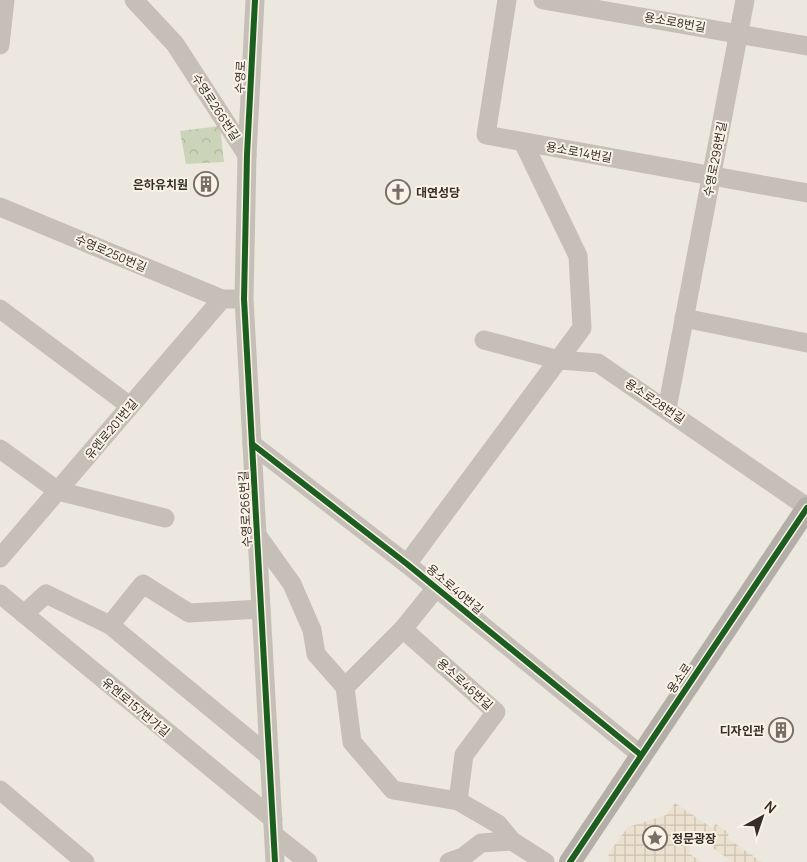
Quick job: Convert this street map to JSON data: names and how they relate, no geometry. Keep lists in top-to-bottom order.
{
  "streets": {
    "main road": ["용소로"],
    "street": [
      "용소로8번길",
      "수영로",
      "수영로266번길",
      "용소로14번길",
      "수영로298번길",
      "수영로250번길",
      "용소로28번길",
      "유엔로201번길",
      "용소로40번길",
      "용소로46번길",
      "유엔로157번가길"
    ]
  },
  "crossings": [
    ["용소로8번길", "수영로298번길"],
    ["수영로", "수영로266번길"],
    ["수영로266번길", "수영로250번길"],
    ["수영로266번길", "용소로40번길"],
    ["수영로266번길", "유엔로157번가길"],
    ["용소로14번길", "수영로298번길"],
    ["수영로298번길", "용소로28번길"],
    ["수영로250번길", "유엔로201번길"],
    ["용소로28번길", "용소로"],
    ["용소로40번길", "용소로"]
  ],
  "places": {
    "building": ["은하유치원", "디자인관"],
    "church": ["대연성당"],
    "place": ["정문광장"]
  },
  "north": "top right"
}
